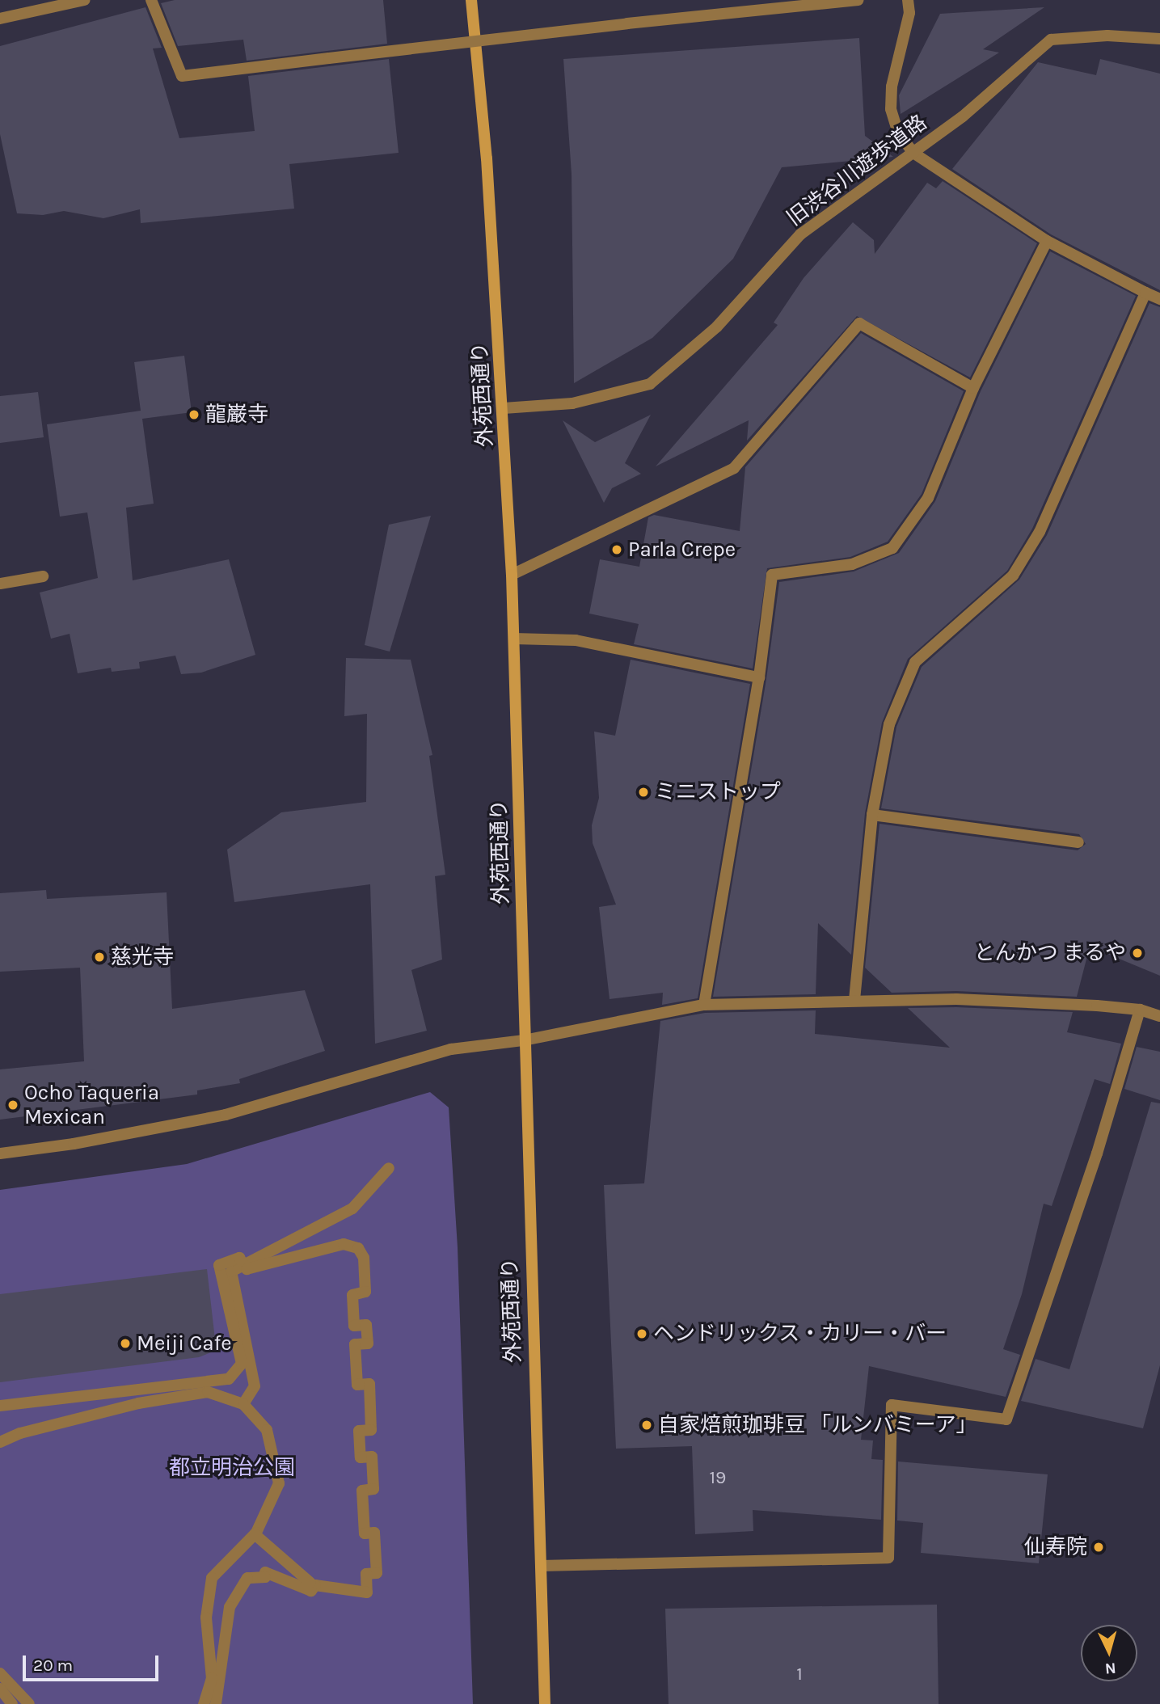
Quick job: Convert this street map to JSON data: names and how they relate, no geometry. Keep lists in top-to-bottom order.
{
  "streets": {
    "main road": ["外苑西通り"],
    "street": ["旧渋谷川遊歩道路"]
  },
  "crossings": [
    ["旧渋谷川遊歩道路", "外苑西通り"]
  ],
  "parks": ["都立明治公園"],
  "places": [
    "龍巌寺",
    "Parla Crepe",
    "ミニストップ",
    "とんかつ まるや",
    "慈光寺",
    "Ocho Taqueria Mexican",
    "ヘンドリックス・カリー・バー",
    "Meiji Cafe",
    "自家焙煎珈琲豆 「ルンバミーア」",
    "仙寿院"
  ],
  "house_numbers": ["19", "1"],
  "scale_bar": "20 m",
  "north": "bottom"
}
